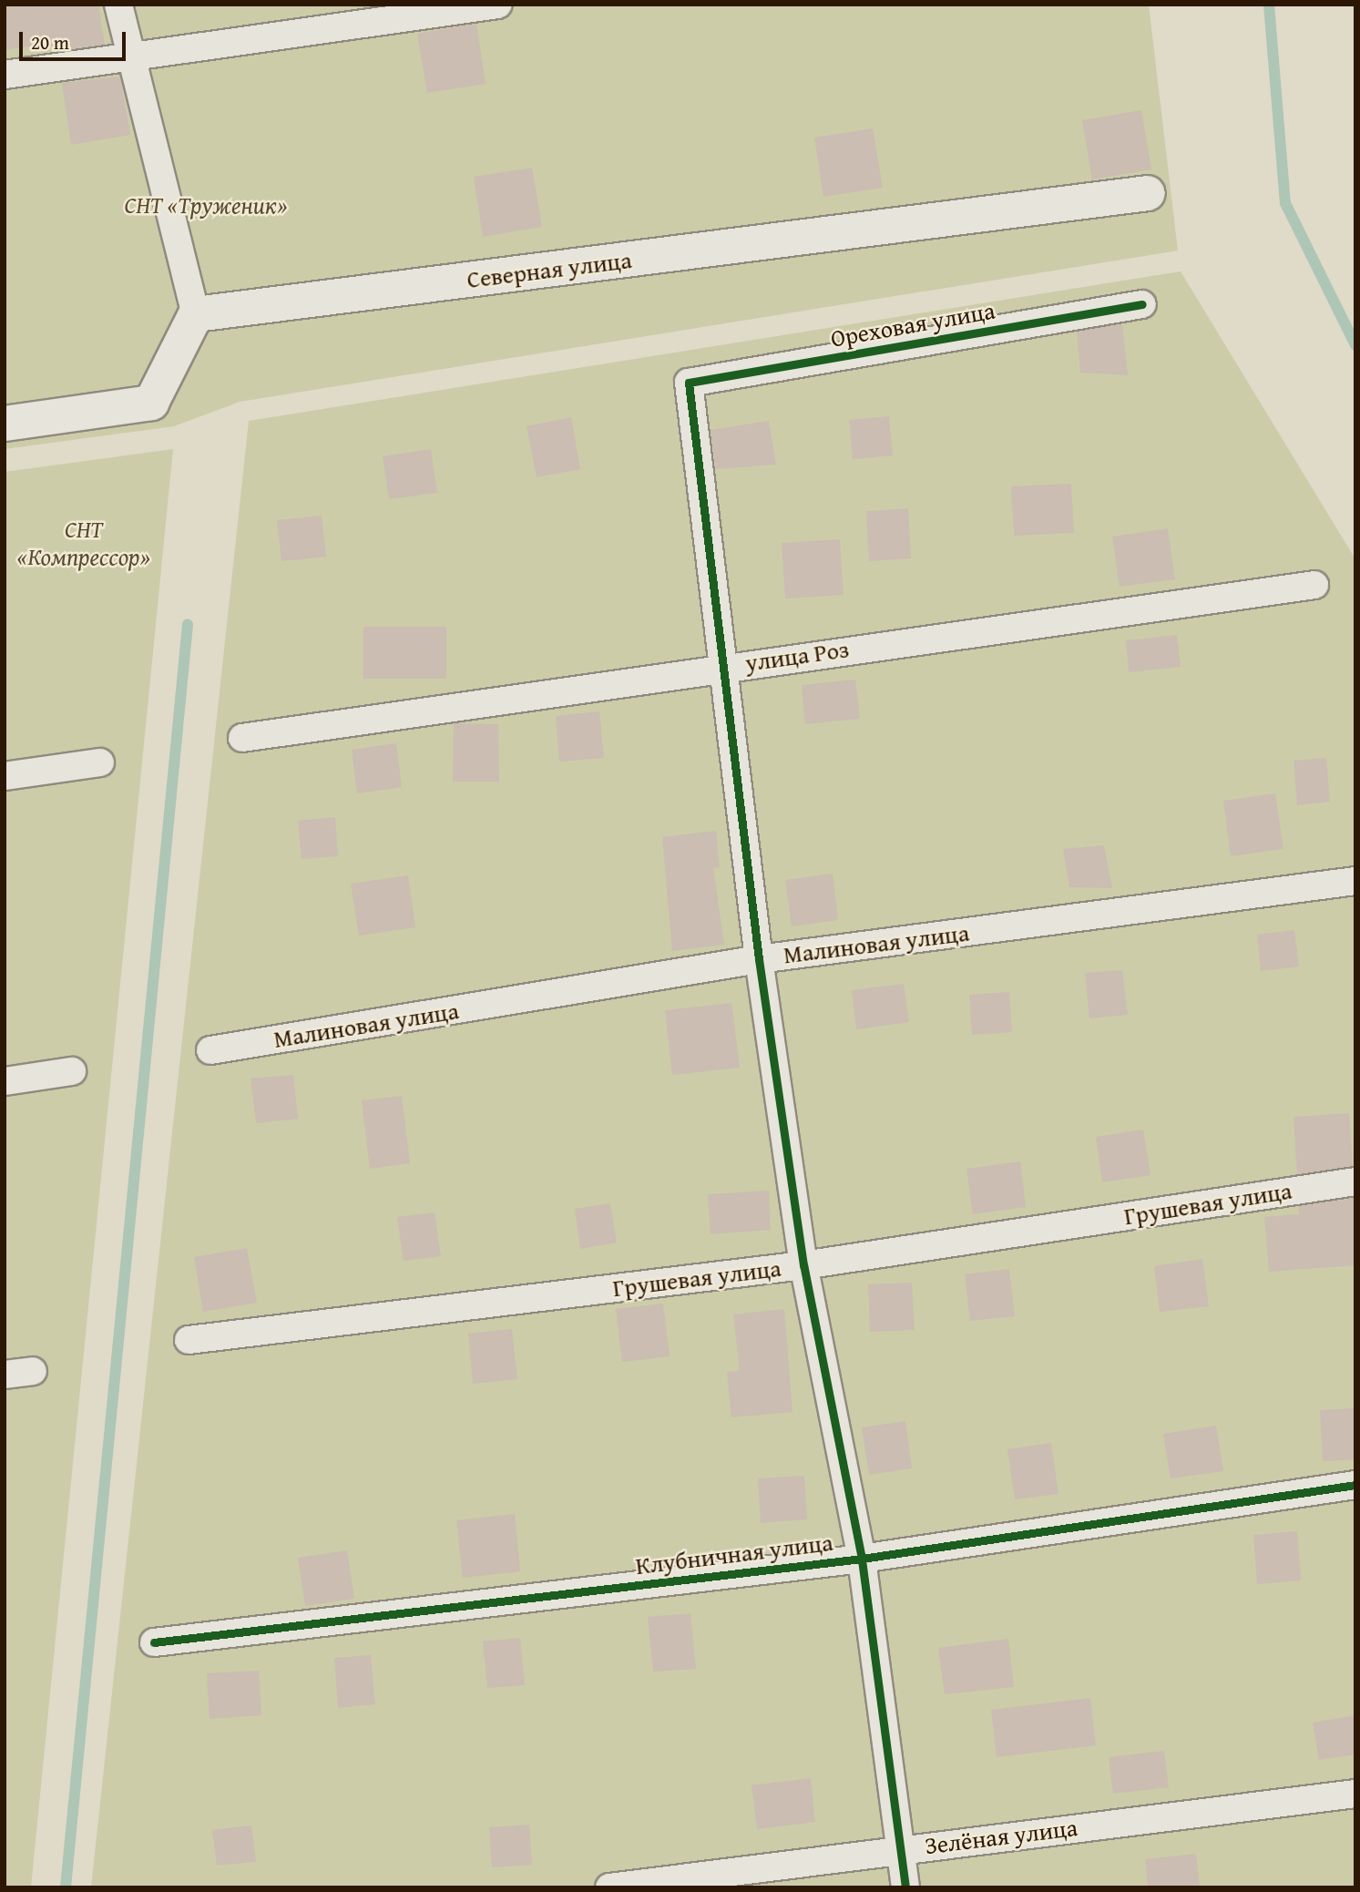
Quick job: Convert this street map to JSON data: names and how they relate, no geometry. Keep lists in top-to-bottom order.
{
  "streets": {
    "street": [
      "Северная улица",
      "Ореховая улица",
      "улица Роз",
      "Малиновая улица",
      "Грушевая улица",
      "Клубничная улица",
      "Зелёная улица"
    ]
  },
  "crossings": [
    ["Ореховая улица", "улица Роз"]
  ],
  "parks": ["СНТ «Труженик»", "СНТ «Компрессор»"],
  "scale_bar": "20 m"
}
